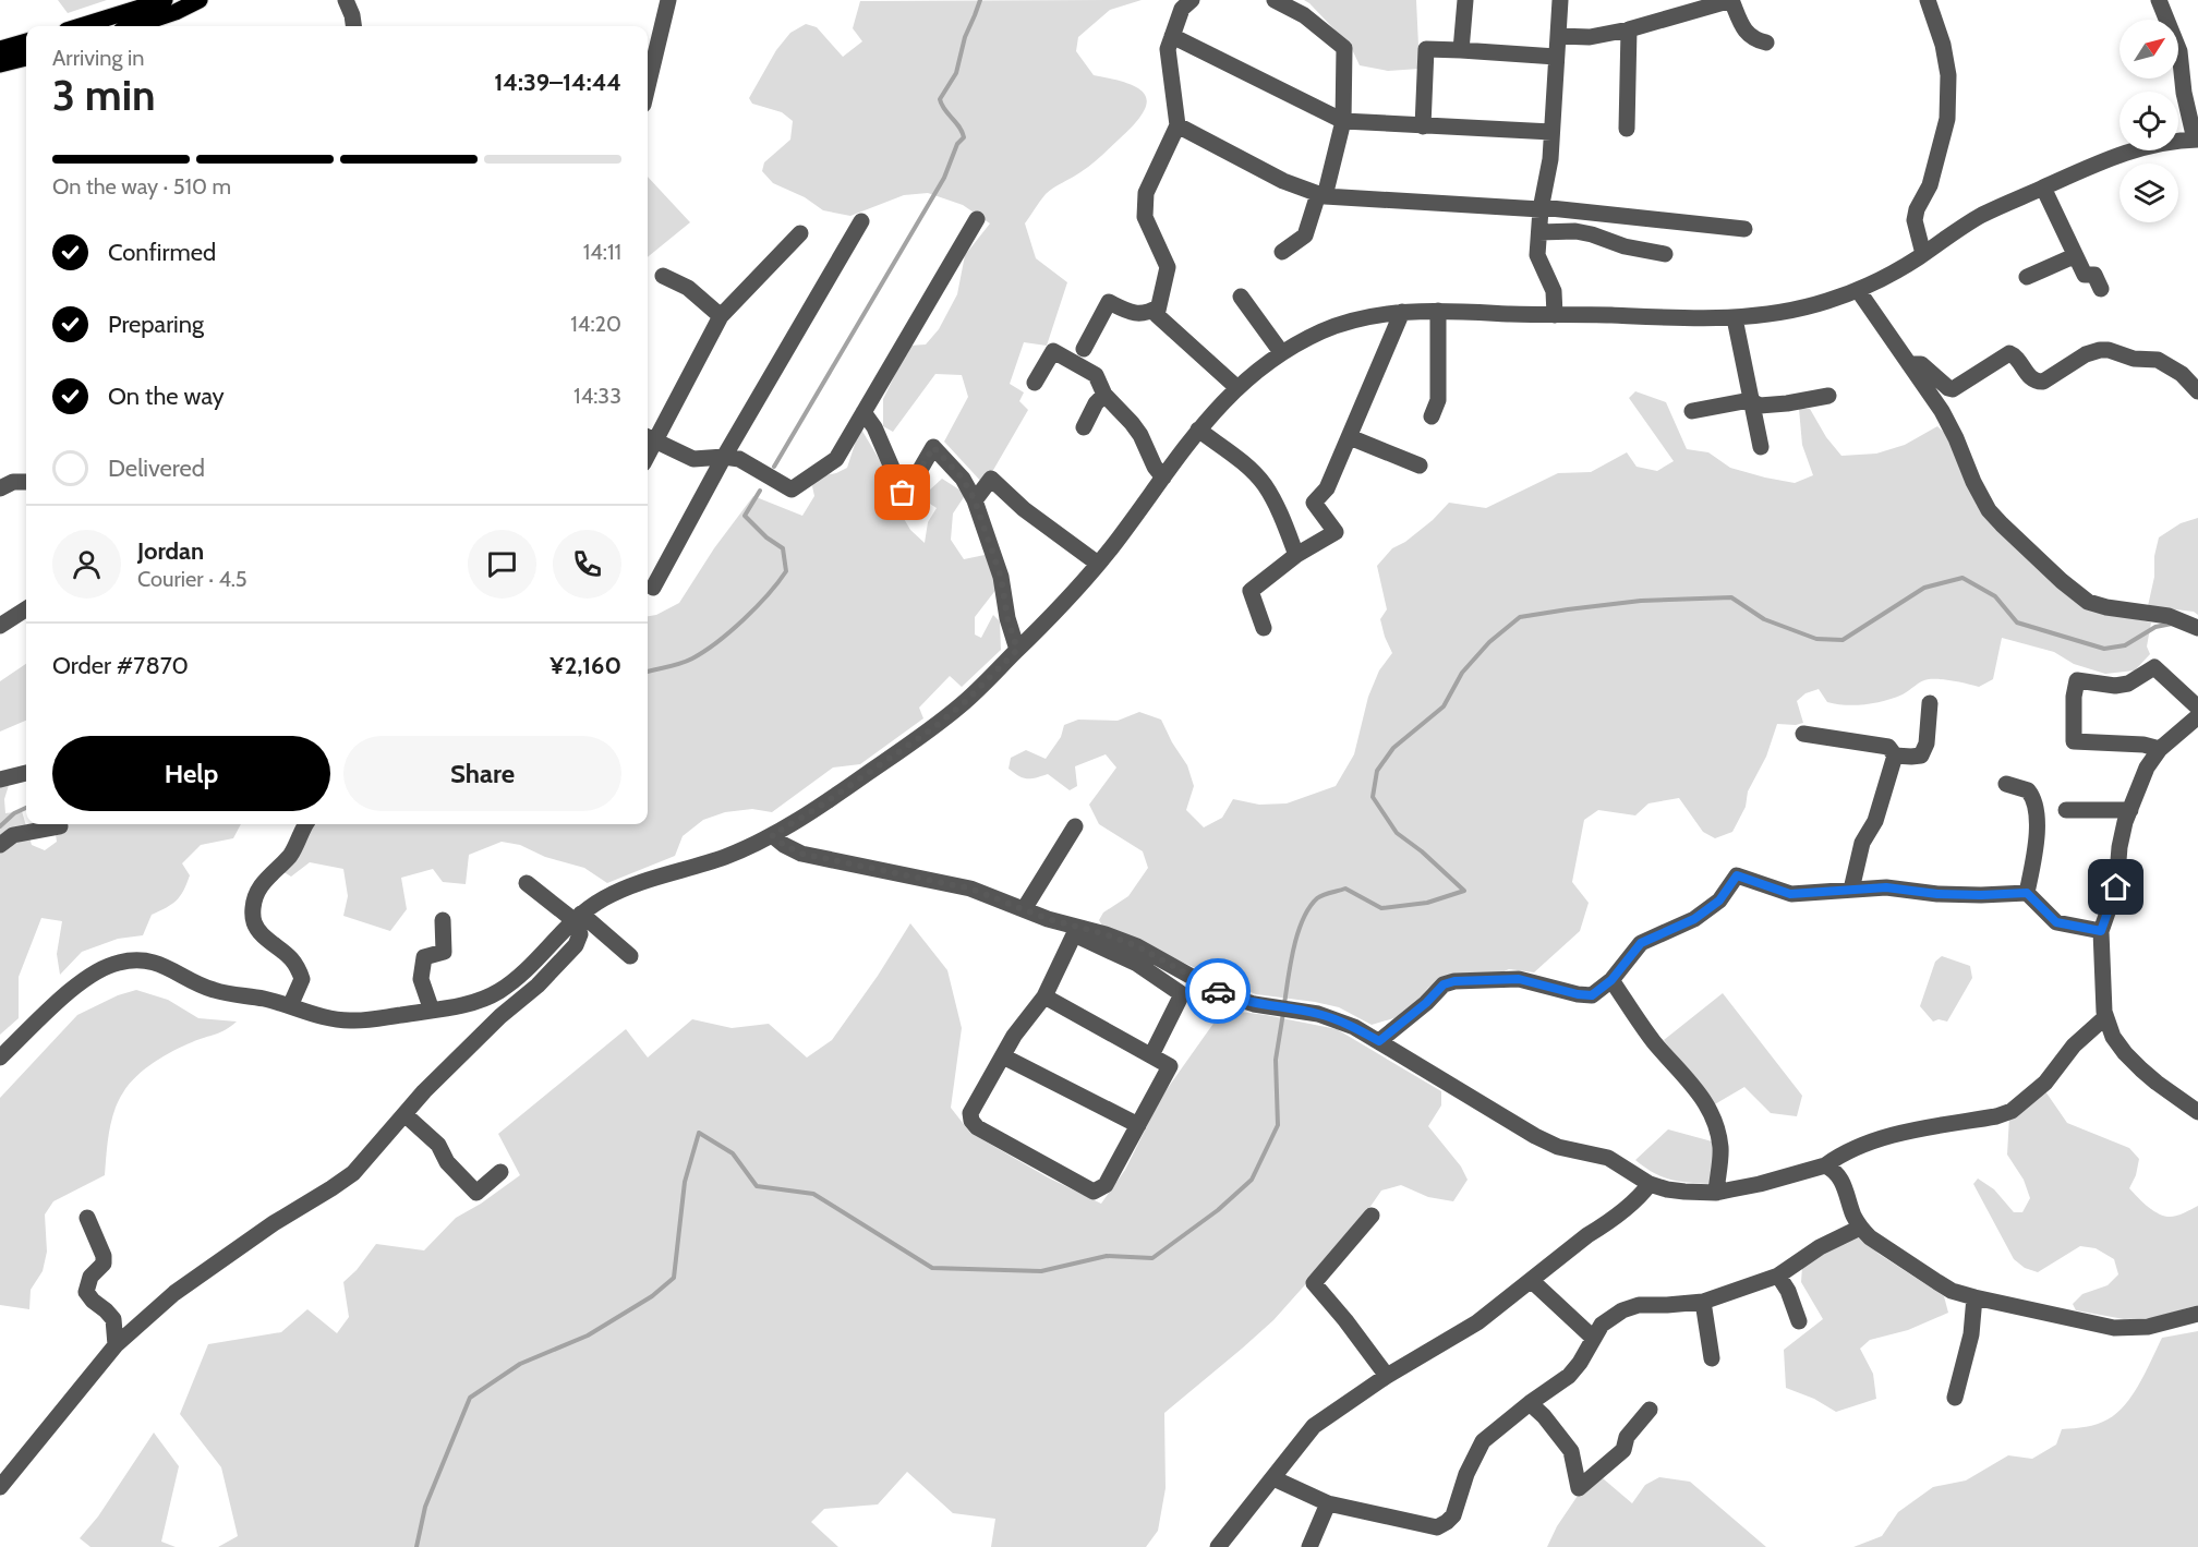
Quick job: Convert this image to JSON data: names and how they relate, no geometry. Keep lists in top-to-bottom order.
{
  "north": "top right",
  "page": {
    "heading": ["3 min", "Arriving in", "14:39–14:44"],
    "panel": [
      "Jordan",
      "Courier · 4.5",
      "Order #7870",
      "¥2,160"
    ],
    "bar": "On the way · 510 m",
    "list": [
      ["Confirmed", "14:11"],
      ["Preparing", "14:20"],
      ["On the way", "14:33"],
      "Delivered"
    ],
    "buttons": ["Help", "Share"]
  }
}
